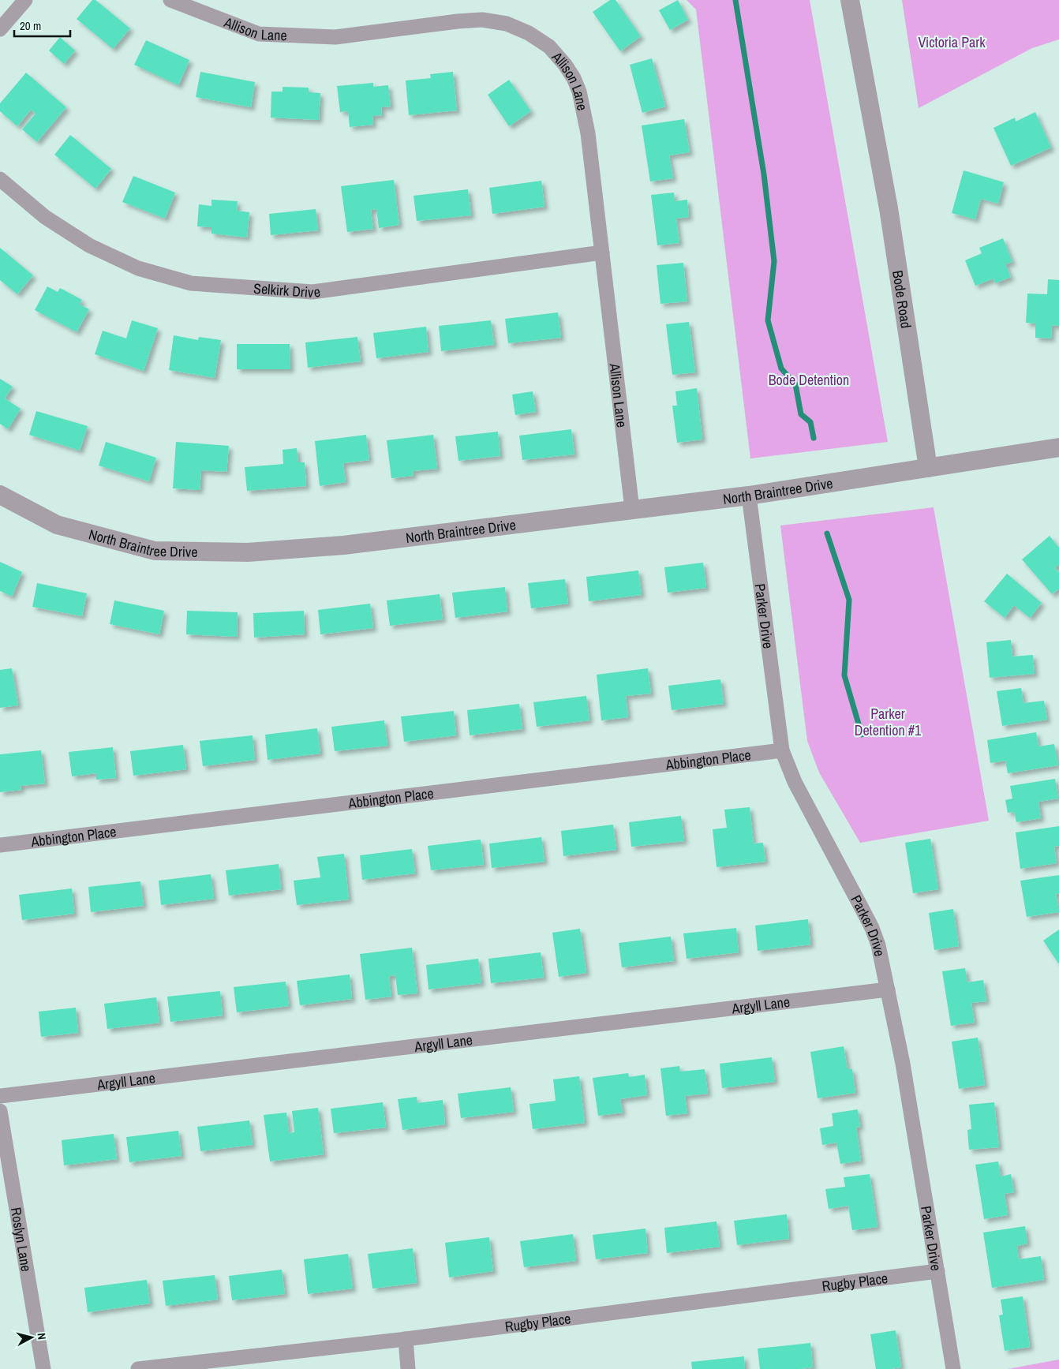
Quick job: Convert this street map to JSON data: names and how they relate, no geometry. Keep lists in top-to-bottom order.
{
  "streets": {
    "street": [
      "Allison Lane",
      "Selkirk Drive",
      "Bode Road",
      "North Braintree Drive",
      "Parker Drive",
      "Abbington Place",
      "Argyll Lane",
      "Roslyn Lane",
      "Rugby Place"
    ]
  },
  "crossings": [
    ["Allison Lane", "Selkirk Drive"],
    ["Allison Lane", "North Braintree Drive"],
    ["Bode Road", "North Braintree Drive"],
    ["North Braintree Drive", "Parker Drive"],
    ["Parker Drive", "Abbington Place"],
    ["Parker Drive", "Argyll Lane"],
    ["Parker Drive", "Rugby Place"]
  ],
  "parks": ["Victoria Park", "Bode Detention", "Parker Detention #1"],
  "scale_bar": "20 m",
  "north": "right"
}
